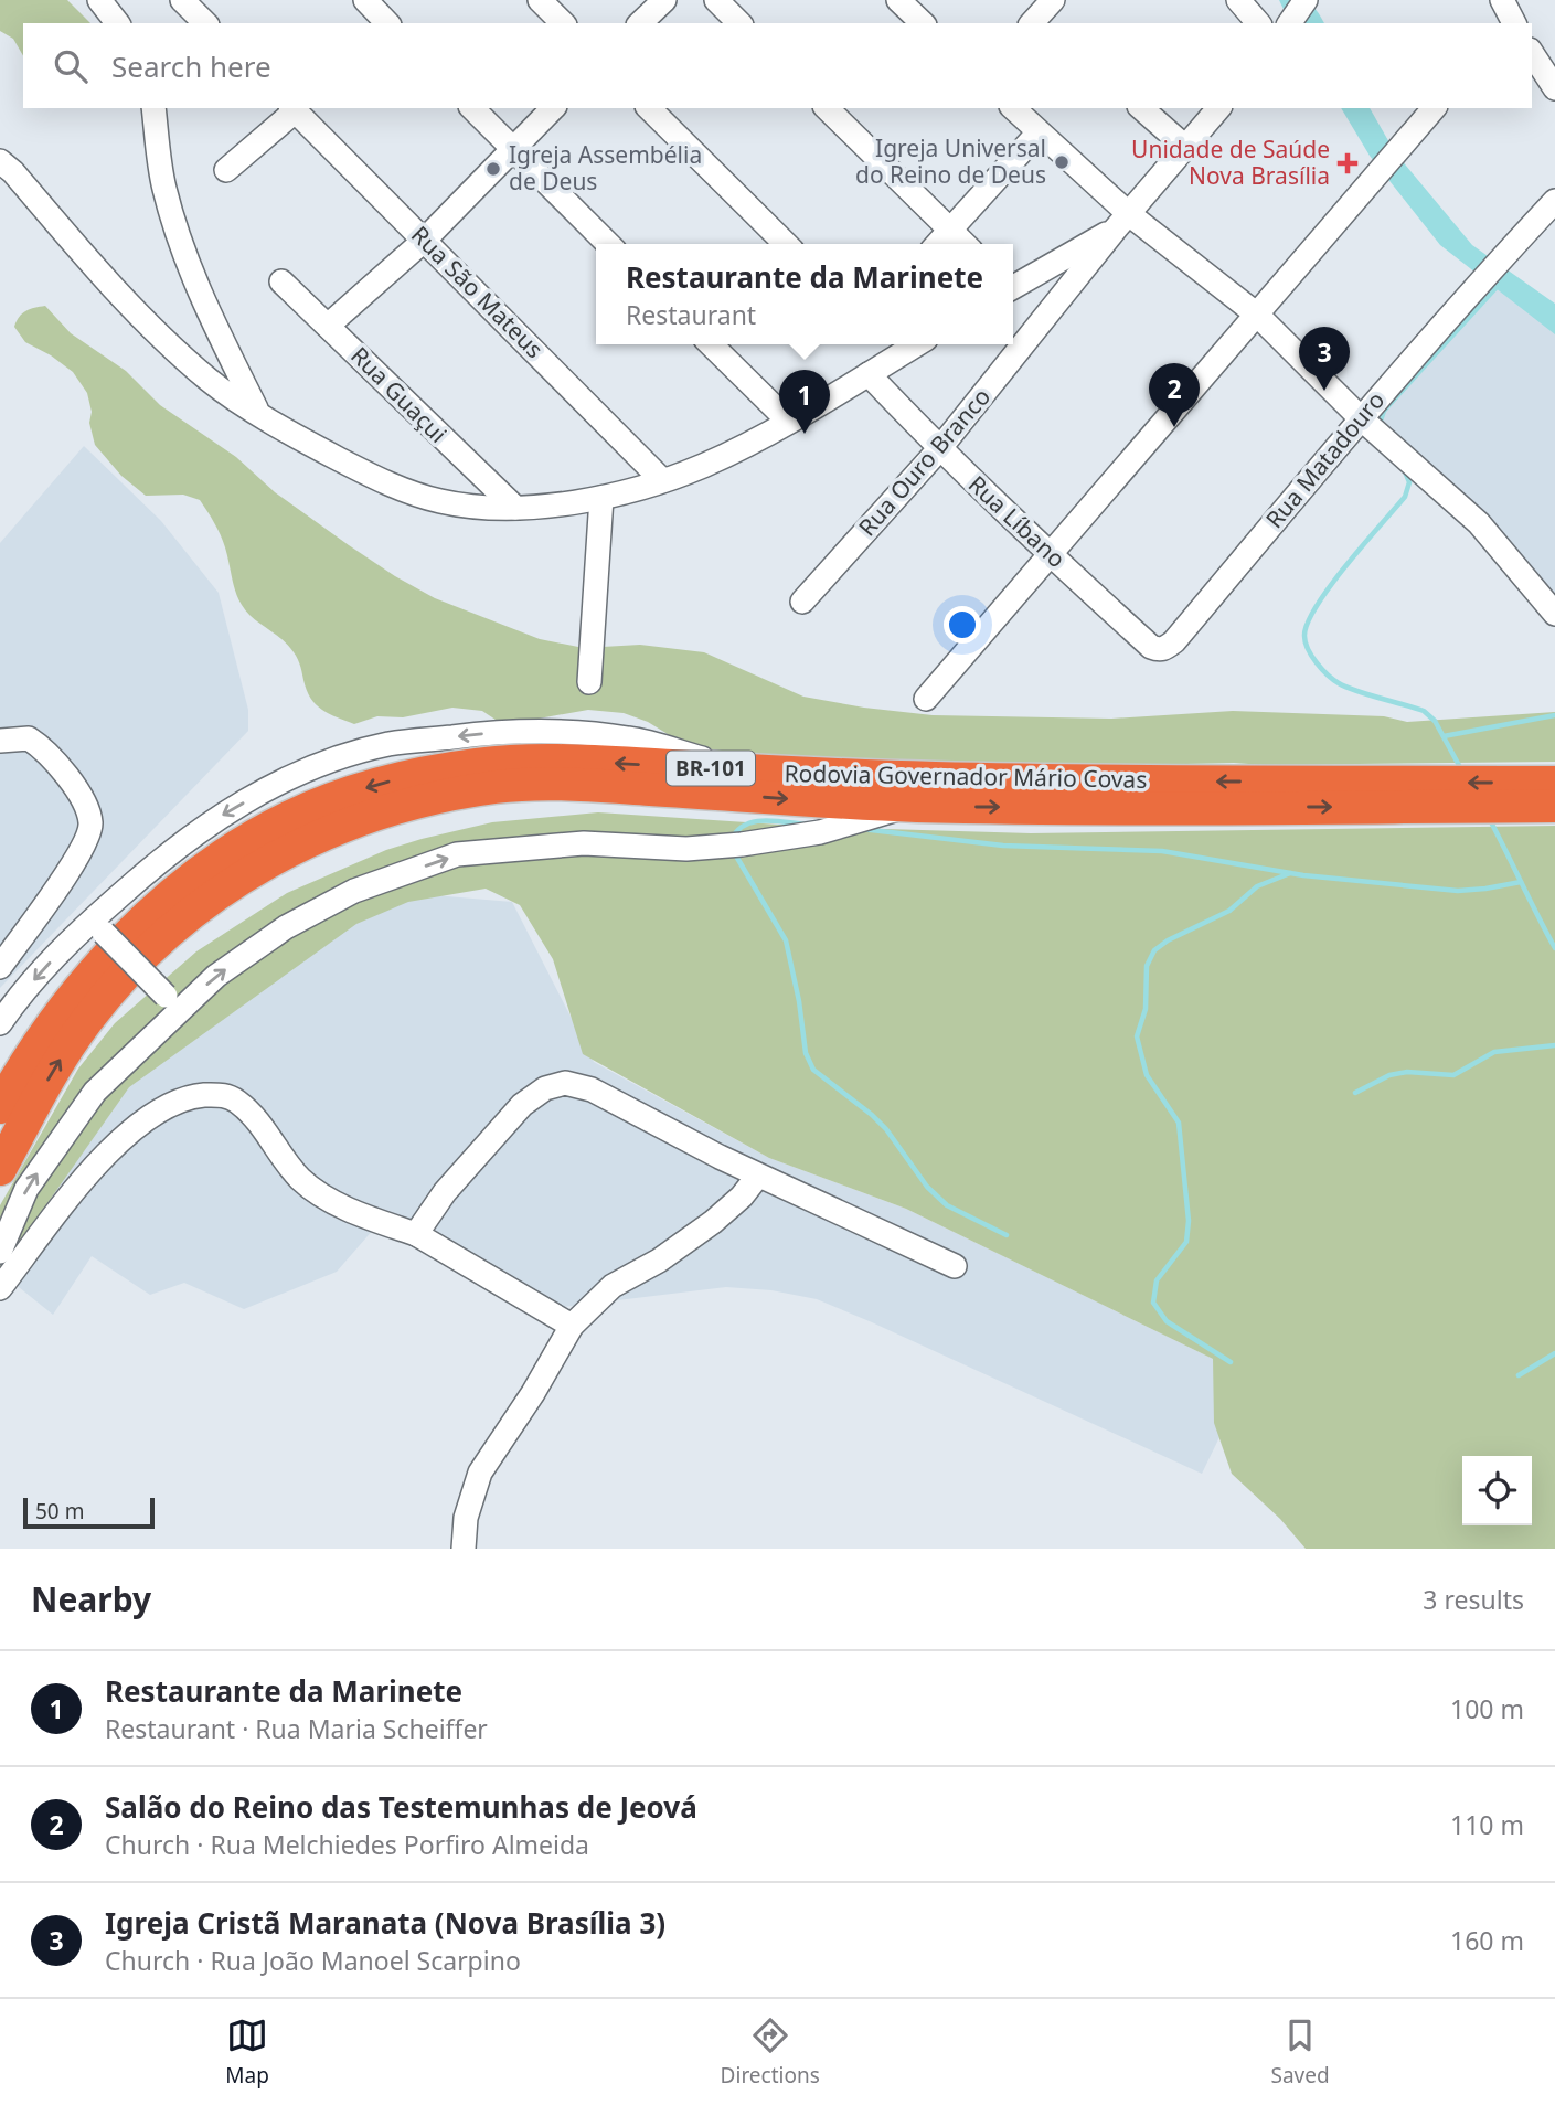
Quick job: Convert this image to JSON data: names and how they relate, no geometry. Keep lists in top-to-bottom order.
{
  "streets": {
    "highway": ["BR-101", "Rodovia Governador Mário Covas"],
    "street": [
      "Rua São Mateus",
      "Rua Guaçui",
      "Rua Matadouro",
      "Rua Ouro Branco",
      "Rua Líbano"
    ]
  },
  "crossings": [
    ["Rua Matadouro", "Rua Líbano"],
    ["Rua Ouro Branco", "Rua Líbano"]
  ],
  "places": {
    "other": ["Igreja Universal do Reino de Deus", "Igreja Assembélia de Deus"],
    "health": ["Unidade de Saúde Nova Brasília"]
  },
  "scale_bar": "50 m",
  "page": {
    "search": "Search here",
    "popup": ["Restaurante da Marinete", "Restaurant"],
    "pins": ["3", "2", "1"],
    "scale": "50 m",
    "heading": ["Nearby", "3 results"],
    "list": [
      {
        "mark": "1",
        "name": "Restaurante da Marinete",
        "note": "Restaurant · Rua Maria Scheiffer",
        "value": "100 m"
      },
      {
        "mark": "2",
        "name": "Salão do Reino das Testemunhas de Jeová",
        "note": "Church · Rua Melchiedes Porfiro Almeida",
        "value": "110 m"
      },
      {
        "mark": "3",
        "name": "Igreja Cristã Maranata (Nova Brasília 3)",
        "note": "Church · Rua João Manoel Scarpino",
        "value": "160 m"
      }
    ],
    "nav": ["Map", "Directions", "Saved"]
  }
}
